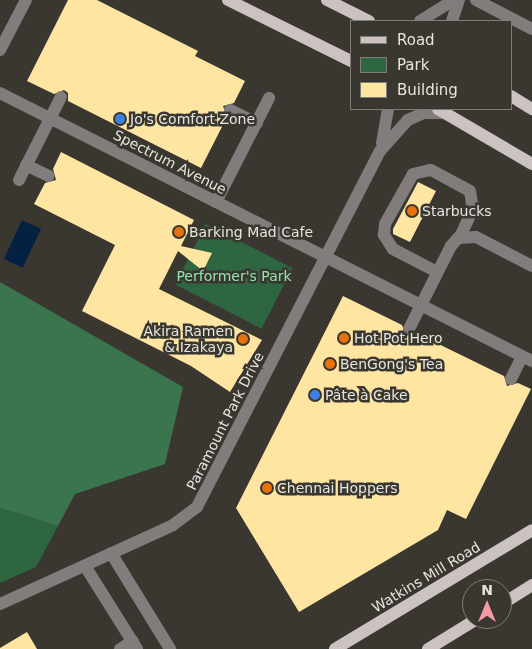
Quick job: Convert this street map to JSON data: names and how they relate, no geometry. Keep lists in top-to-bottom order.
{
  "streets": {
    "main road": ["Watkins Mill Road"],
    "street": ["Spectrum Avenue", "Paramount Park Drive"]
  },
  "crossings": [
    ["Spectrum Avenue", "Paramount Park Drive"]
  ],
  "parks": ["Performer's Park"],
  "places": [
    "Jo's Comfort Zone",
    "Starbucks",
    "Barking Mad Cafe",
    "Hot Pot Hero",
    "Akira Ramen & Izakaya",
    "BenGong's Tea",
    "Pâte à Cake",
    "Chennai Hoppers"
  ],
  "legend": ["Road", "Park", "Building"],
  "north": "top"
}
